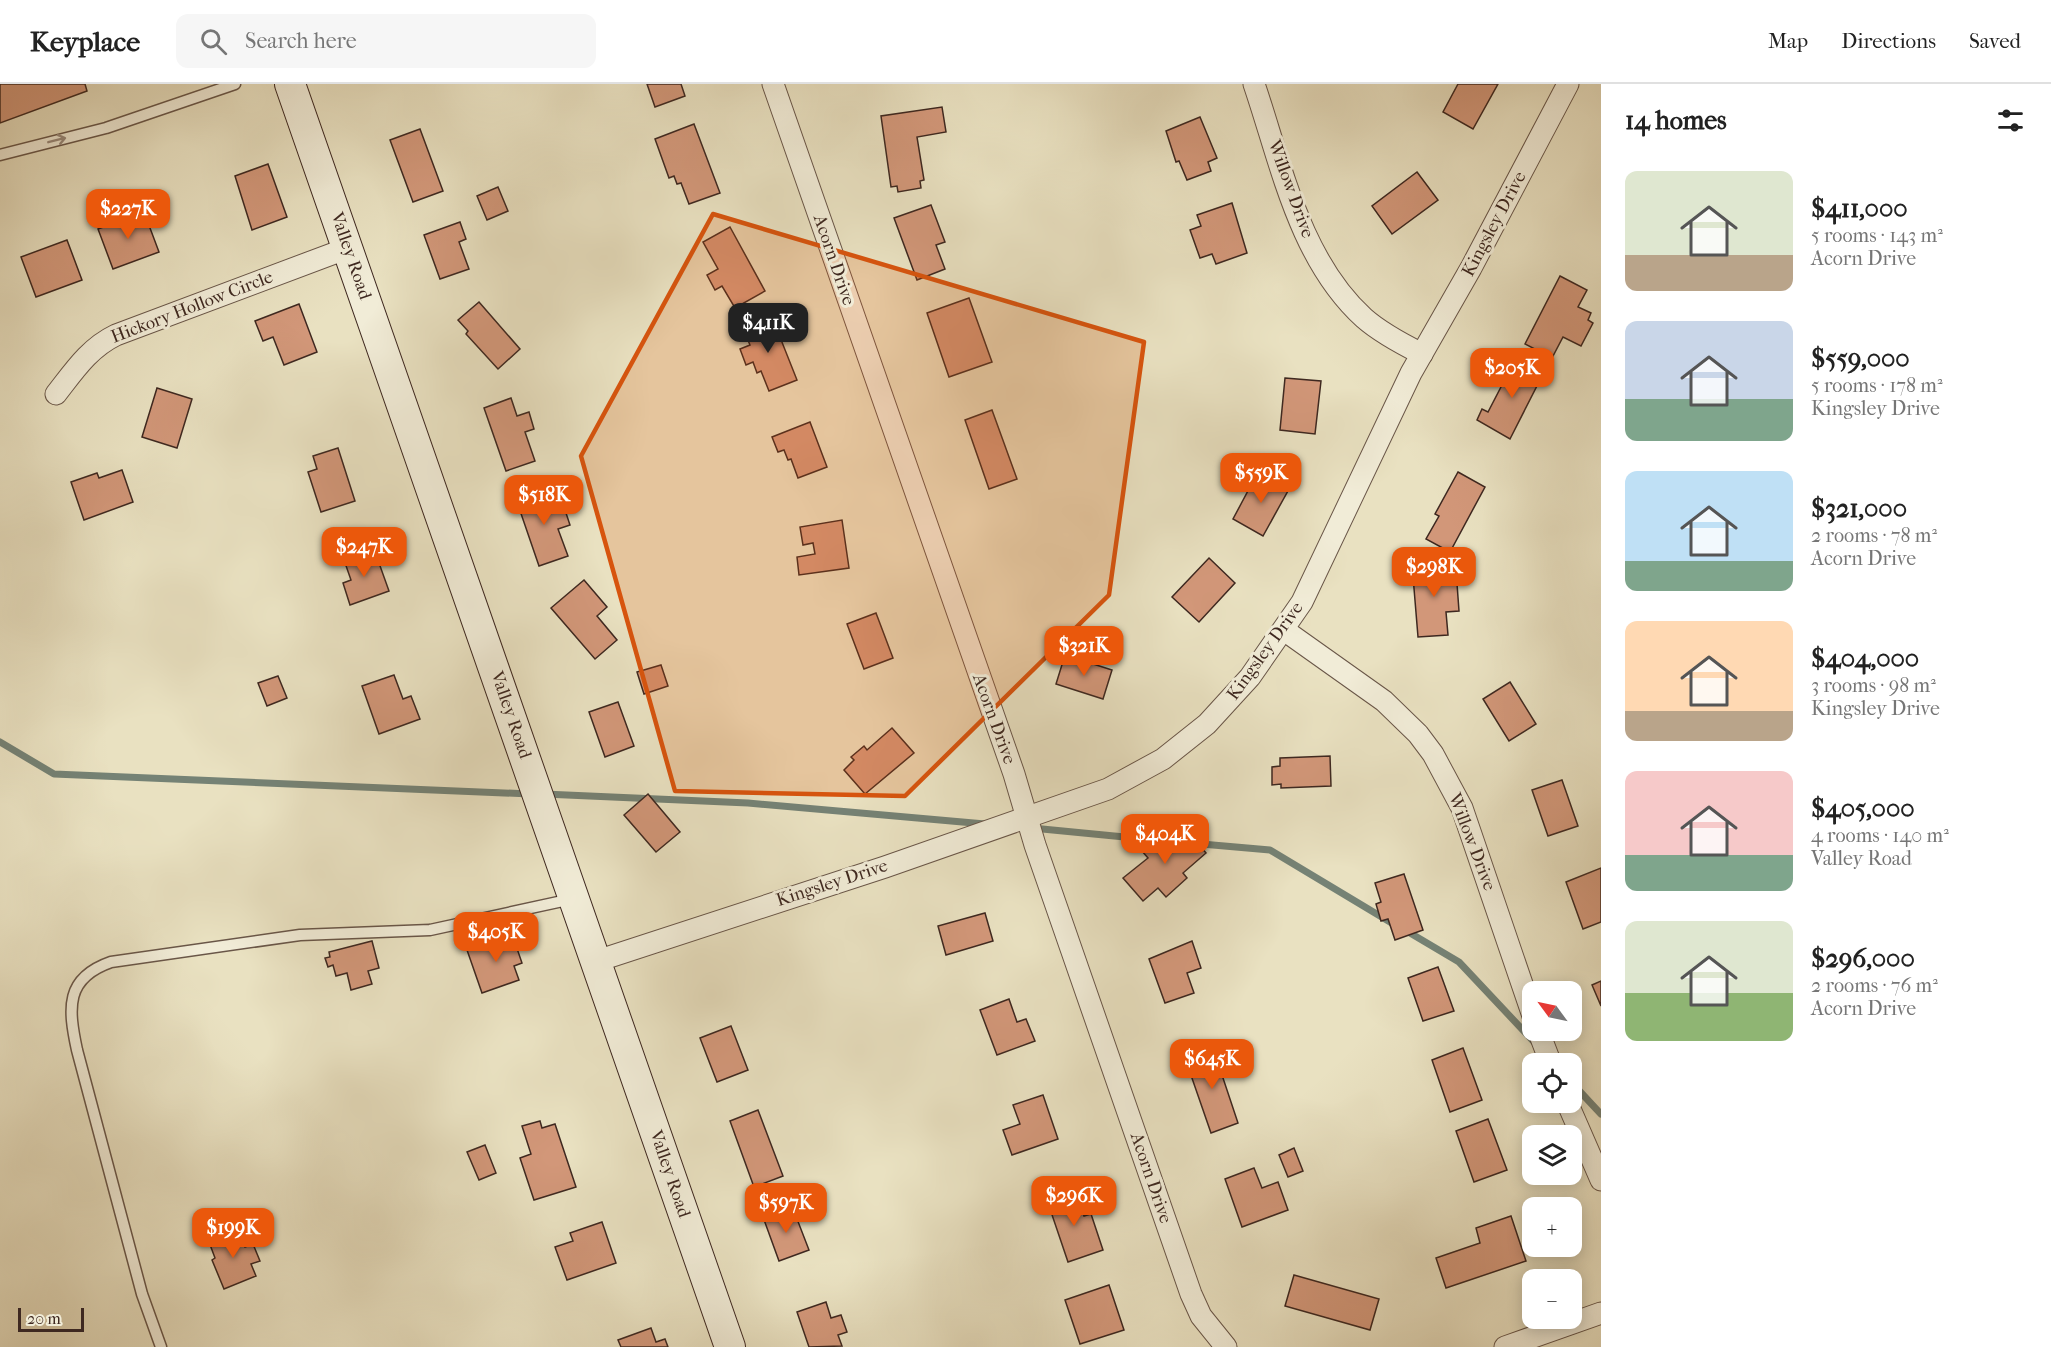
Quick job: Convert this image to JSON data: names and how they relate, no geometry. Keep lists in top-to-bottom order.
{
  "streets": {
    "street": [
      "Willow Drive",
      "Kingsley Drive",
      "Valley Road",
      "Acorn Drive",
      "Hickory Hollow Circle"
    ]
  },
  "crossings": [
    ["Willow Drive", "Kingsley Drive"],
    ["Kingsley Drive", "Valley Road"],
    ["Kingsley Drive", "Acorn Drive"],
    ["Valley Road", "Hickory Hollow Circle"]
  ],
  "scale_bar": "20 m",
  "north": "top left",
  "page": {
    "header": "Keyplace",
    "search": "Search here",
    "nav": ["Map", "Directions", "Saved"],
    "heading": "14 homes",
    "list": [
      {
        "name": "$411,000",
        "note": "5 rooms · 143 m² · Acorn Drive"
      },
      {
        "name": "$559,000",
        "note": "5 rooms · 178 m² · Kingsley Drive"
      },
      {
        "name": "$321,000",
        "note": "2 rooms · 78 m² · Acorn Drive"
      },
      {
        "name": "$404,000",
        "note": "3 rooms · 98 m² · Kingsley Drive"
      },
      {
        "name": "$405,000",
        "note": "4 rooms · 140 m² · Valley Road"
      },
      {
        "name": "$296,000",
        "note": "2 rooms · 76 m² · Acorn Drive"
      }
    ],
    "price": [
      "$227K",
      "$411K",
      "$205K",
      "$559K",
      "$518K",
      "$247K",
      "$298K",
      "$321K",
      "$404K",
      "$405K",
      "$645K",
      "$296K",
      "$597K",
      "$199K"
    ],
    "map_buttons": ["+", "−"],
    "scale": "20 m"
  }
}
